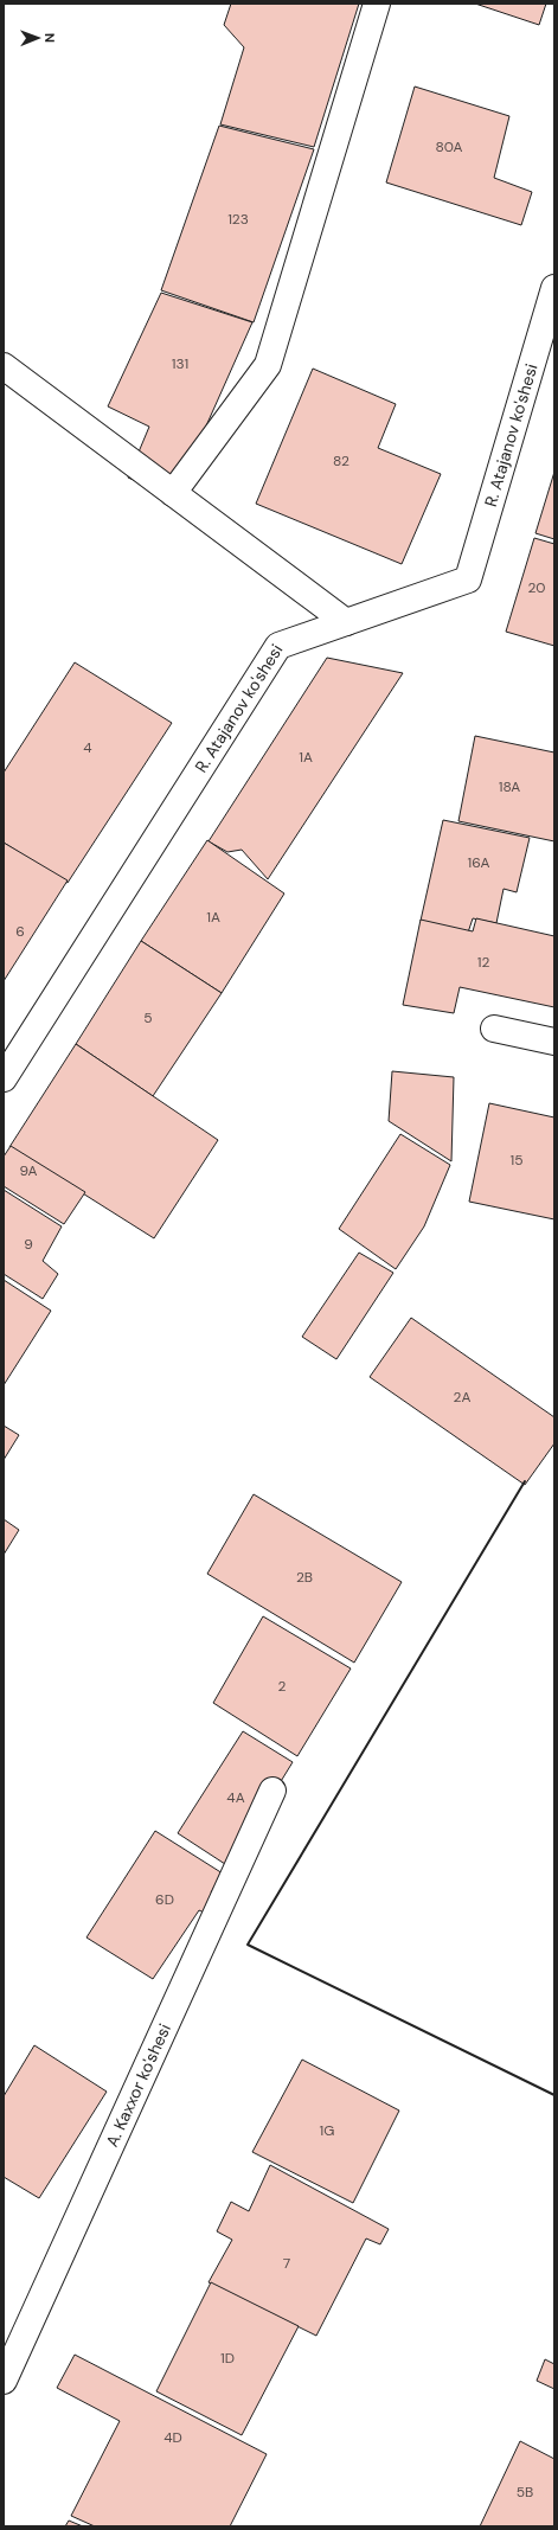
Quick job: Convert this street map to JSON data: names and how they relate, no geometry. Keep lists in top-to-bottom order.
{
  "streets": {
    "street": ["R. Atajanov ko'shesi", "A. Kaxxor ko'shesi"]
  },
  "house_numbers": [
    "80A",
    "123",
    "131",
    "82",
    "20",
    "4",
    "1A",
    "18A",
    "16A",
    "1A",
    "6",
    "12",
    "5",
    "15",
    "9A",
    "9",
    "2A",
    "2B",
    "2",
    "4A",
    "6D",
    "1G",
    "7",
    "1D",
    "4D",
    "5B"
  ],
  "north": "right"
}
